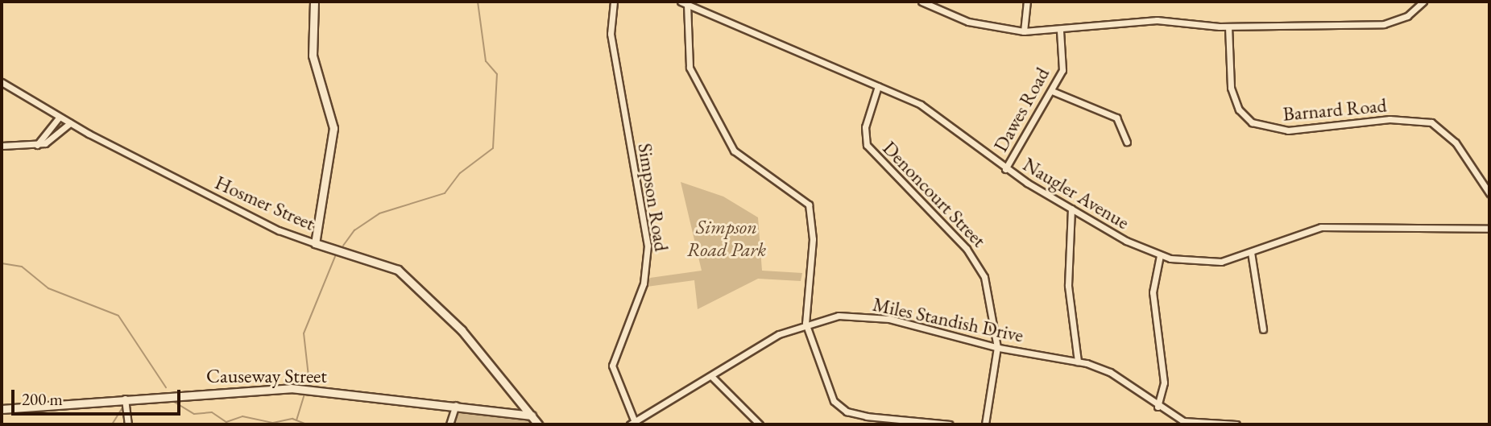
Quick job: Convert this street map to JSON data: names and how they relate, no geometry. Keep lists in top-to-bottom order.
{
  "streets": {
    "street": [
      "Dawes Road",
      "Barnard Road",
      "Naugler Avenue",
      "Denoncourt Street",
      "Simpson Road",
      "Hosmer Street",
      "Miles Standish Drive",
      "Causeway Street"
    ]
  },
  "crossings": [
    ["Dawes Road", "Naugler Avenue"],
    ["Naugler Avenue", "Denoncourt Street"],
    ["Denoncourt Street", "Miles Standish Drive"],
    ["Simpson Road", "Miles Standish Drive"],
    ["Hosmer Street", "Causeway Street"]
  ],
  "parks": ["Simpson Road Park"],
  "scale_bar": "200 m"
}
